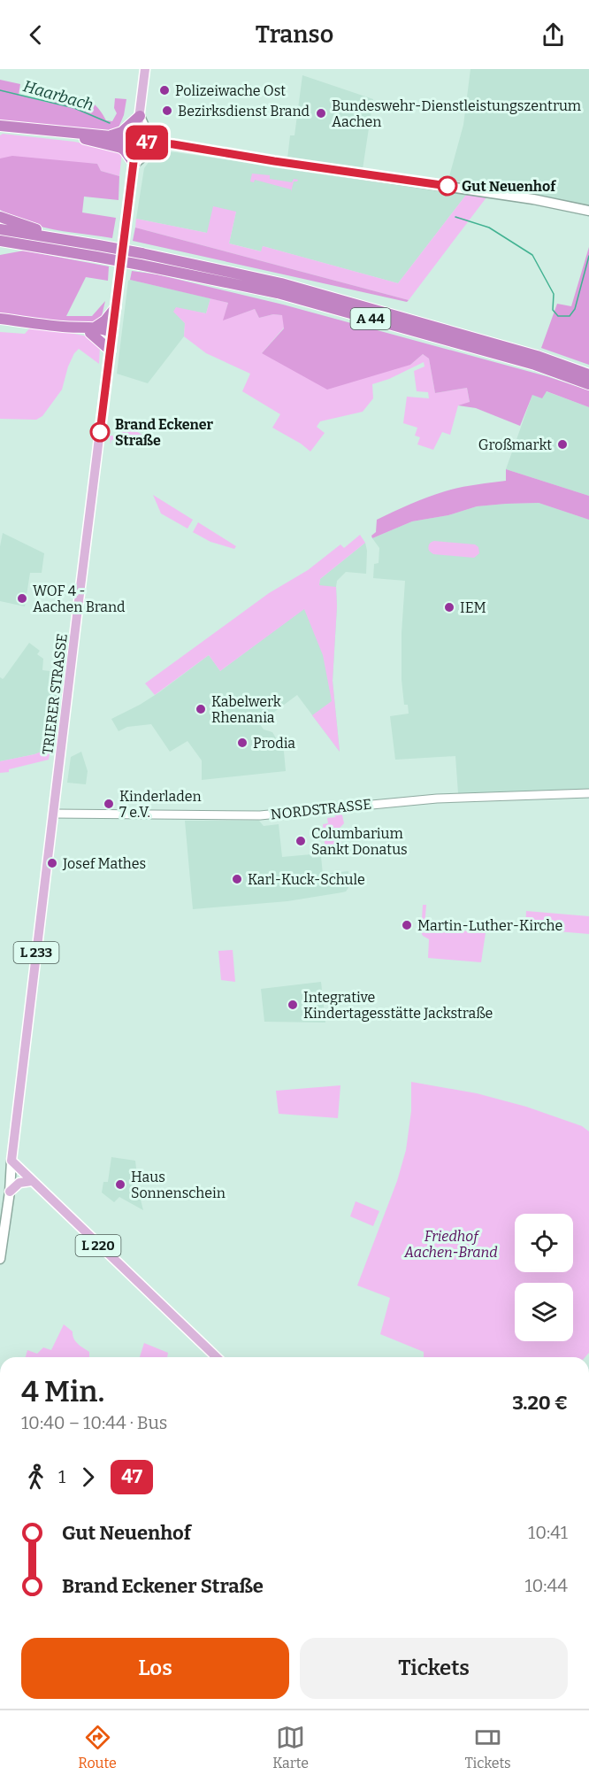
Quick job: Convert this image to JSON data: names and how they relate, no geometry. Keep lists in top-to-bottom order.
{
  "streets": {
    "highway": ["A 44"],
    "main road": ["TRIERER STRASSE", "L 233", "L 220"],
    "street": ["NORDSTRASSE"]
  },
  "crossings": [
    ["TRIERER STRASSE", "NORDSTRASSE"],
    ["TRIERER STRASSE", "L 220"]
  ],
  "water": ["Haarbach"],
  "parks": ["Friedhof Aachen-Brand"],
  "places": [
    "Polizeiwache Ost",
    "Bezirksdienst Brand",
    "Bundeswehr-Dienstleistungszentrum Aachen",
    "Gut Neuenhof",
    "Brand Eckener Straße",
    "Großmarkt",
    "WOF 4 - Aachen Brand",
    "IEM",
    "Kabelwerk Rhenania",
    "Prodia",
    "Kinderladen 7 e.V.",
    "Columbarium Sankt Donatus",
    "Josef Mathes",
    "Karl-Kuck-Schule",
    "Martin-Luther-Kirche",
    "Integrative Kindertagesstätte Jackstraße",
    "Haus Sonnenschein"
  ],
  "lines": ["bus line 47"],
  "page": {
    "header": "Transo",
    "on_map": "47",
    "heading": ["4 Min.", "10:40 – 10:44 · Bus", "3.20 €"],
    "legs": ["1", "47"],
    "list": [
      {
        "name": "Gut Neuenhof",
        "value": "10:41"
      },
      {
        "name": "Brand Eckener Straße",
        "value": "10:44"
      }
    ],
    "buttons": ["Los", "Tickets"],
    "tabs": ["Route", "Karte", "Tickets"]
  }
}
